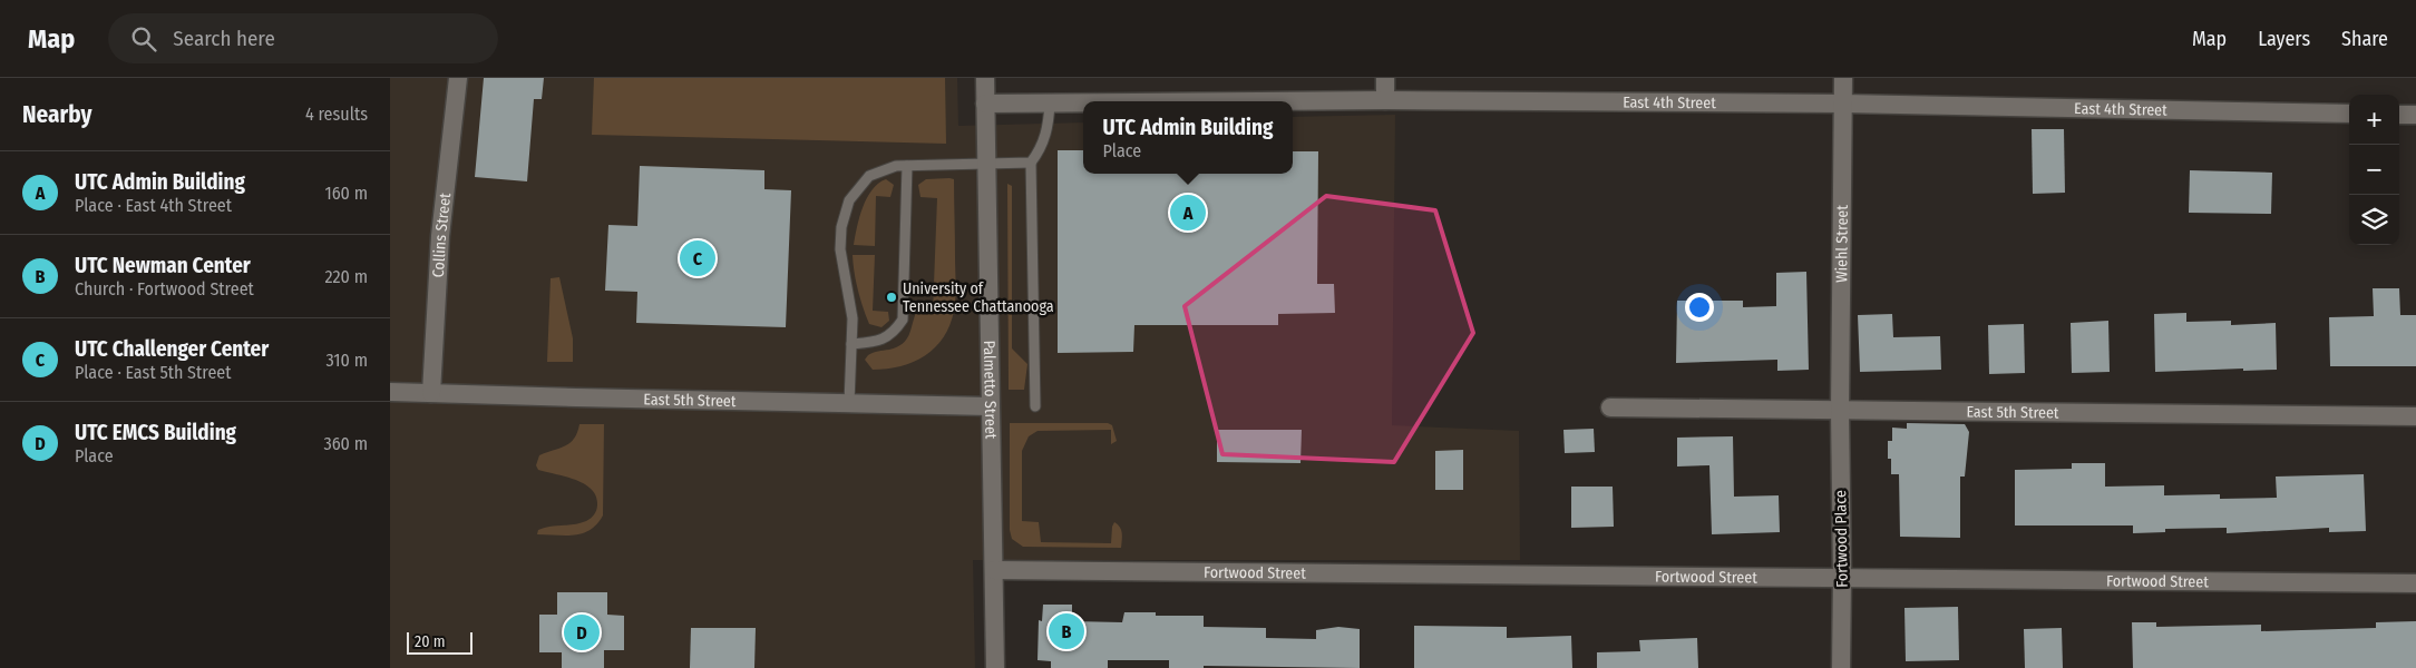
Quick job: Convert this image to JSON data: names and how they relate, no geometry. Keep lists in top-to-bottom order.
{
  "streets": {
    "street": [
      "East 4th Street",
      "Collins Street",
      "Wiehl Street",
      "Palmetto Street",
      "East 5th Street",
      "Fortwood Place",
      "Fortwood Street"
    ]
  },
  "crossings": [
    ["East 4th Street", "Wiehl Street"],
    ["East 4th Street", "Palmetto Street"],
    ["Collins Street", "East 5th Street"],
    ["Wiehl Street", "East 5th Street"],
    ["Wiehl Street", "Fortwood Place"],
    ["Palmetto Street", "East 5th Street"],
    ["Palmetto Street", "Fortwood Street"],
    ["East 5th Street", "Fortwood Place"],
    ["Fortwood Place", "Fortwood Street"]
  ],
  "places": ["University of Tennessee Chattanooga"],
  "scale_bar": "20 m",
  "page": {
    "header": "Map",
    "search": "Search here",
    "nav": ["Map", "Layers", "Share"],
    "heading": ["Nearby", "4 results"],
    "map_buttons": ["+", "−"],
    "popup": ["UTC Admin Building", "Place"],
    "list": [
      {
        "mark": "A",
        "name": "UTC Admin Building",
        "note": "Place · East 4th Street",
        "value": "160 m"
      },
      {
        "mark": "B",
        "name": "UTC Newman Center",
        "note": "Church · Fortwood Street",
        "value": "220 m"
      },
      {
        "mark": "C",
        "name": "UTC Challenger Center",
        "note": "Place · East 5th Street",
        "value": "310 m"
      },
      {
        "mark": "D",
        "name": "UTC EMCS Building",
        "note": "Place",
        "value": "360 m"
      }
    ],
    "pins": [
      "A",
      "C",
      "B",
      "D"
    ],
    "scale": "20 m"
  }
}
